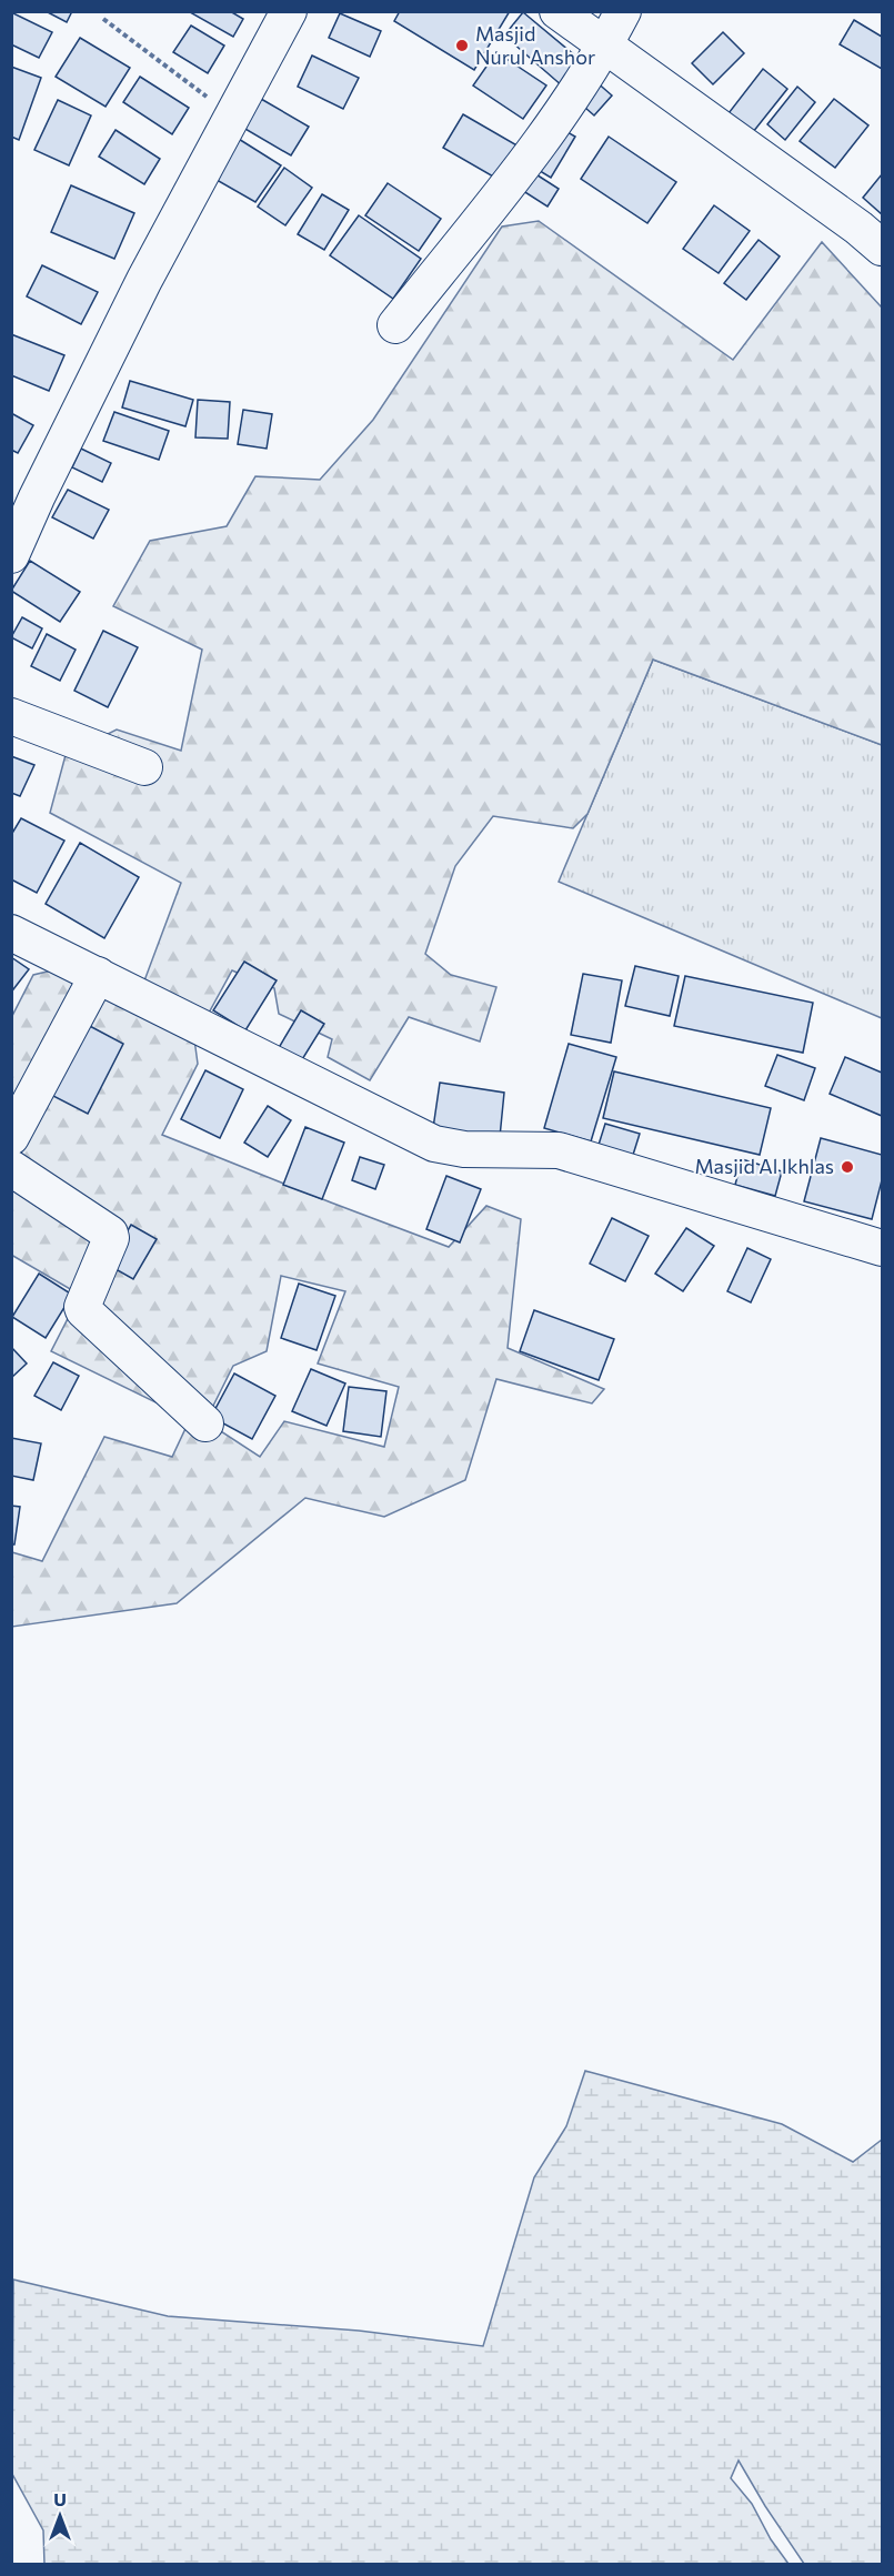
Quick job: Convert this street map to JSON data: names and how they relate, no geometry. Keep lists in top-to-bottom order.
{
  "places": ["Masjid Nurul Anshor", "Masjid Al Ikhlas"],
  "north": "top"
}
